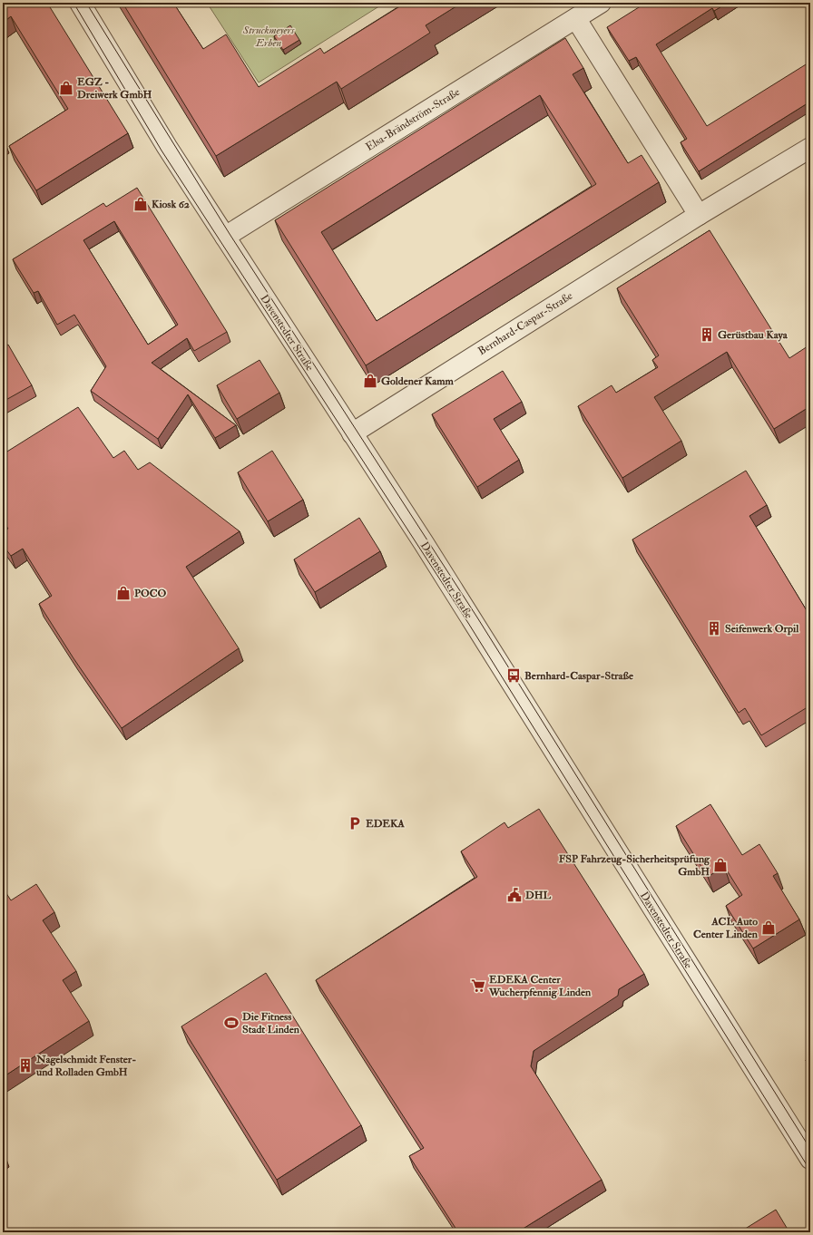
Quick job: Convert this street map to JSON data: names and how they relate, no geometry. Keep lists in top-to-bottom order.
{
  "streets": {
    "street": ["Elsa-Brändström-Straße", "Bernhard-Caspar-Straße", "Davenstedter Straße"]
  },
  "crossings": [
    ["Elsa-Brändström-Straße", "Davenstedter Straße"],
    ["Bernhard-Caspar-Straße", "Davenstedter Straße"]
  ],
  "parks": ["Struckmeyers Erben"],
  "places": {
    "shop": [
      "EGZ - Dreiwerk GmbH",
      "Kiosk 62",
      "Goldener Kamm",
      "POCO",
      "FSP Fahrzeug-Sicherheitsprüfung GmbH",
      "ACL Auto Center Linden"
    ],
    "building": ["Gerüstbau Kaya", "Seifenwerk Orpil", "Nagelschmidt Fenster- und Rolladen GmbH"],
    "bus stop": ["Bernhard-Caspar-Straße"],
    "parking": ["EDEKA"],
    "public building": ["DHL"],
    "supermarket": ["EDEKA Center Wucherpfennig Linden"],
    "sports": ["Die Fitness Stadt Linden"]
  }
}
